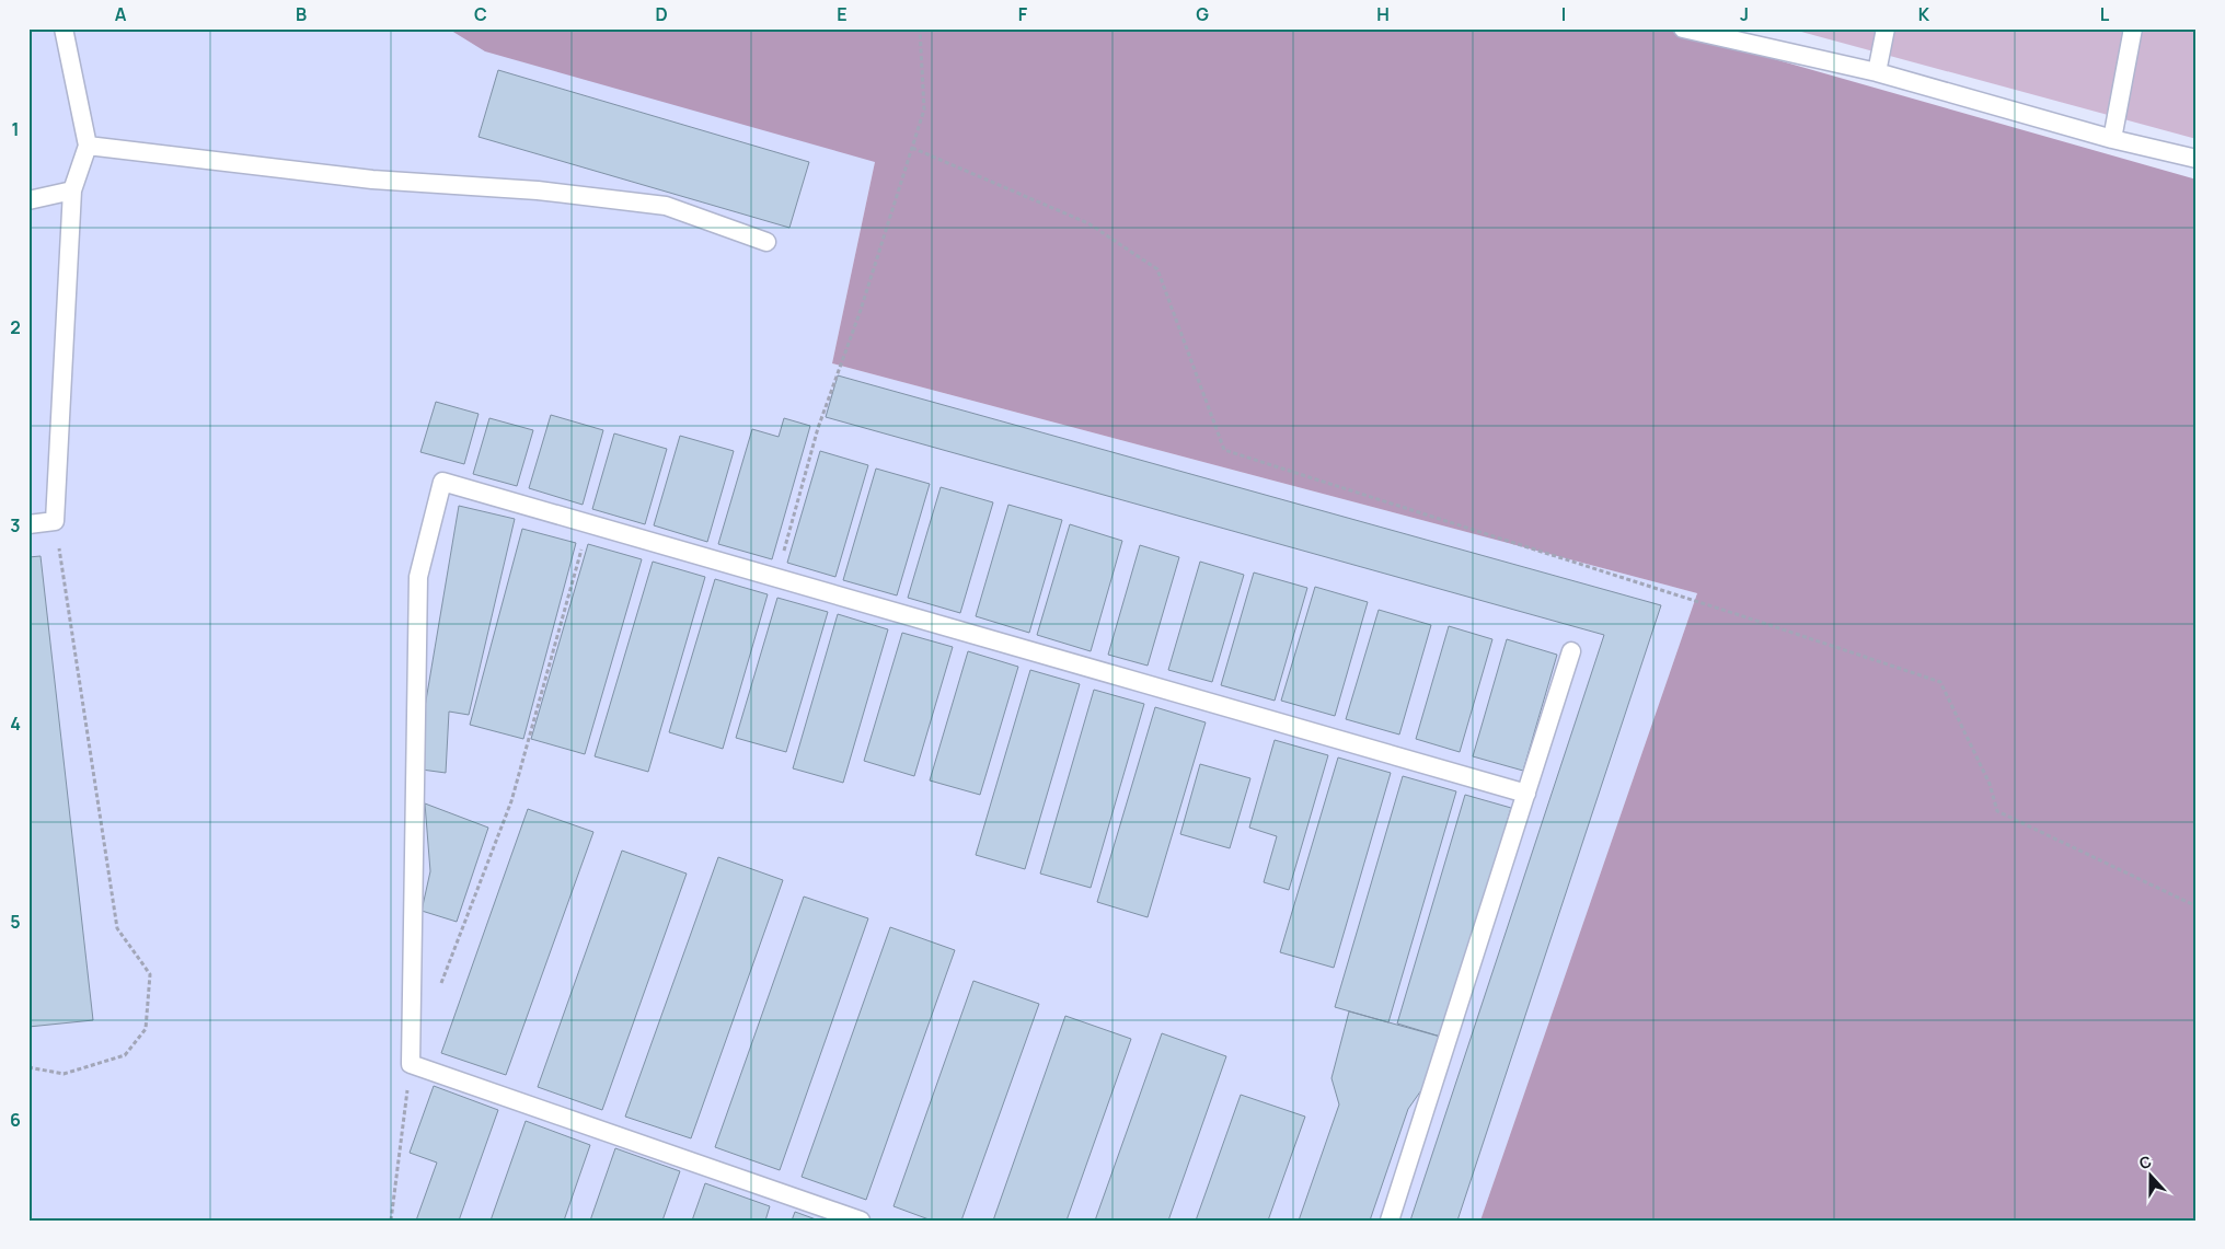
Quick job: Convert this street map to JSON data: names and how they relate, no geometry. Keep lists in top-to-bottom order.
{
  "north": "top",
  "grid": {
    "columns": [
      "A",
      "B",
      "C",
      "D",
      "E",
      "F",
      "G",
      "H",
      "I",
      "J",
      "K",
      "L"
    ],
    "rows": [
      "1",
      "2",
      "3",
      "4",
      "5",
      "6"
    ]
  }
}
